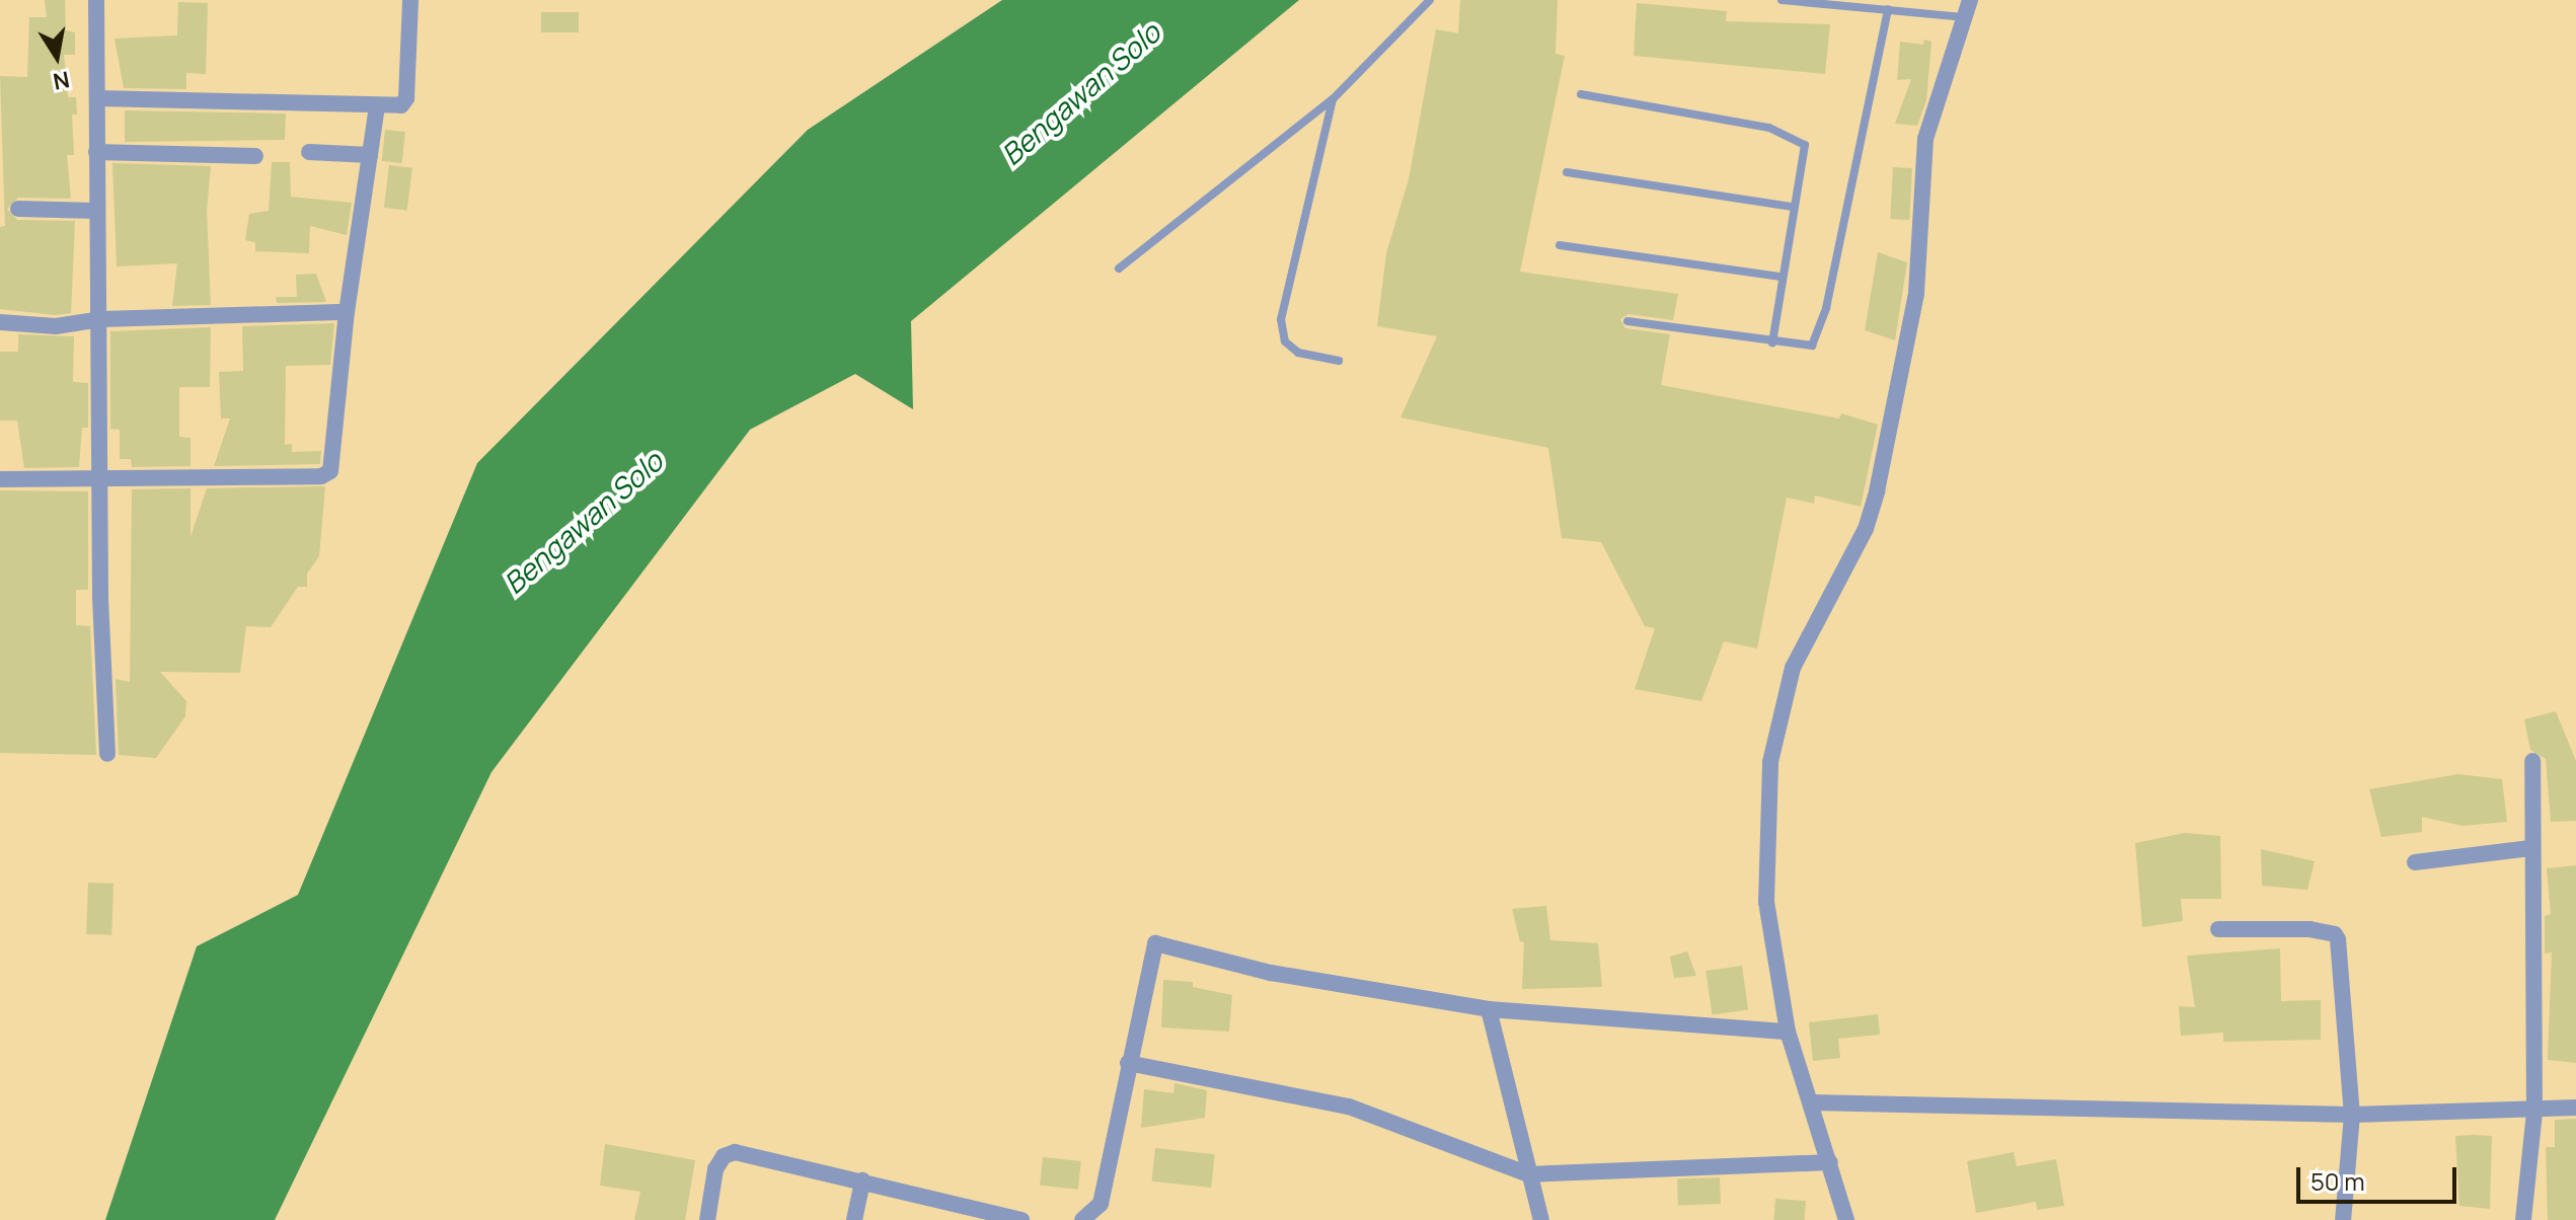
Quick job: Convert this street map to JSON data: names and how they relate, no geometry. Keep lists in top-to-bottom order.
{
  "water": ["Bengawan Solo"],
  "scale_bar": "50 m",
  "north": "bottom"
}
